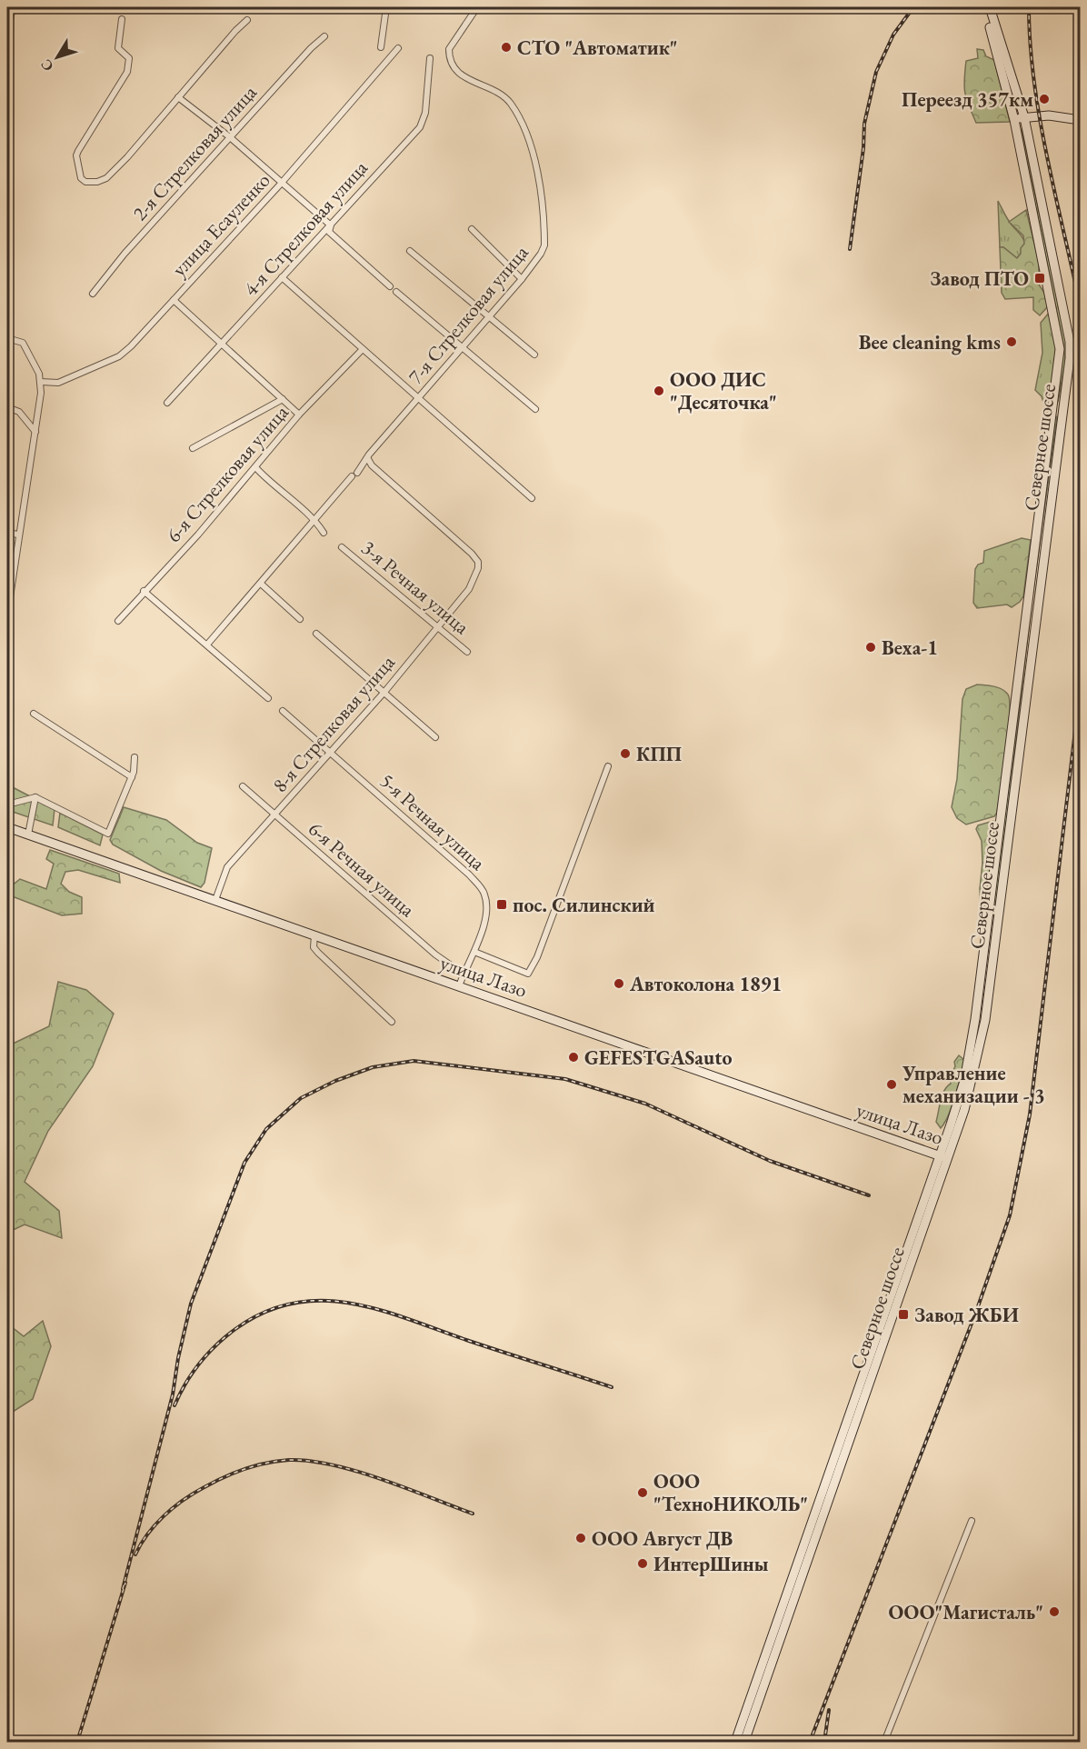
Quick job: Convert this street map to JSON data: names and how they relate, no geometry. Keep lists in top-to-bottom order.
{
  "streets": {
    "main road": ["Северное шоссе", "улица Лазо"],
    "street": [
      "2-я Стрелковая улица",
      "улица Есауленко",
      "4-я Стрелковая улица",
      "7-я Стрелковая улица",
      "6-я Стрелковая улица",
      "3-я Речная улица",
      "8-я Стрелковая улица",
      "5-я Речная улица",
      "6-я Речная улица"
    ]
  },
  "crossings": [
    ["7-я Стрелковая улица", "8-я Стрелковая улица"],
    ["Северное шоссе", "улица Лазо"],
    ["3-я Речная улица", "8-я Стрелковая улица"],
    ["8-я Стрелковая улица", "5-я Речная улица"],
    ["8-я Стрелковая улица", "6-я Речная улица"],
    ["8-я Стрелковая улица", "улица Лазо"],
    ["5-я Речная улица", "6-я Речная улица"],
    ["5-я Речная улица", "улица Лазо"]
  ],
  "places": {
    "other": [
      "СТО \"Автоматик\"",
      "Переезд 357км",
      "Bee cleaning kms",
      "ООО ДИС \"Десяточка\"",
      "Веха-1",
      "КПП",
      "Автоколона 1891",
      "GEFESTGASauto",
      "Управление механизации - 3",
      "ООО \"ТехноНИКОЛЬ\"",
      "ООО Август ДВ",
      "ИнтерШины",
      "ООО\"Магисталь\""
    ],
    "transit": ["Завод ПТО", "пос. Силинский", "Завод ЖБИ"]
  },
  "north": "bottom left"
}
